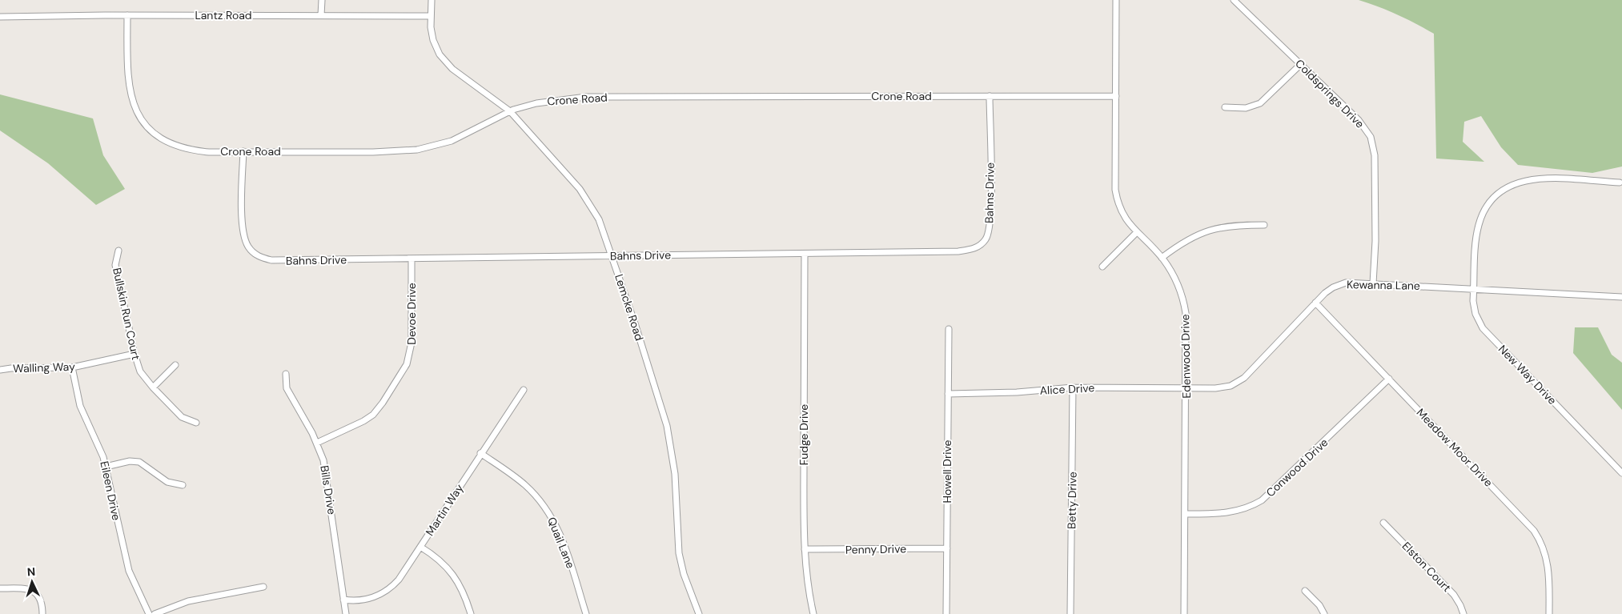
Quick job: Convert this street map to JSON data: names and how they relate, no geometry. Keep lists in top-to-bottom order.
{
  "streets": {
    "street": [
      "Lantz Road",
      "Coldsprings Drive",
      "Crone Road",
      "Bahns Drive",
      "Kewanna Lane",
      "Lemcke Road",
      "Bullskin Run Court",
      "Devoe Drive",
      "Edenwood Drive",
      "Walling Way",
      "New Way Drive",
      "Alice Drive",
      "Fudge Drive",
      "Meadow Moor Drive",
      "Conwood Drive",
      "Howell Drive",
      "Bills Drive",
      "Eileen Drive",
      "Betty Drive",
      "Martin Way",
      "Quail Lane",
      "Penny Drive",
      "Elston Court"
    ]
  },
  "crossings": [
    ["Lantz Road", "Crone Road"],
    ["Lantz Road", "Lemcke Road"],
    ["Coldsprings Drive", "Kewanna Lane"],
    ["Crone Road", "Bahns Drive"],
    ["Crone Road", "Lemcke Road"],
    ["Crone Road", "Edenwood Drive"],
    ["Bahns Drive", "Lemcke Road"],
    ["Bahns Drive", "Devoe Drive"],
    ["Bahns Drive", "Fudge Drive"],
    ["Kewanna Lane", "Edenwood Drive"],
    ["Kewanna Lane", "New Way Drive"],
    ["Kewanna Lane", "Alice Drive"],
    ["Kewanna Lane", "Meadow Moor Drive"],
    ["Bullskin Run Court", "Walling Way"],
    ["Devoe Drive", "Bills Drive"],
    ["Edenwood Drive", "Alice Drive"],
    ["Edenwood Drive", "Conwood Drive"],
    ["Walling Way", "Eileen Drive"],
    ["Alice Drive", "Howell Drive"],
    ["Alice Drive", "Betty Drive"],
    ["Fudge Drive", "Penny Drive"],
    ["Meadow Moor Drive", "Conwood Drive"],
    ["Howell Drive", "Penny Drive"],
    ["Bills Drive", "Martin Way"],
    ["Martin Way", "Quail Lane"]
  ],
  "north": "top"
}
